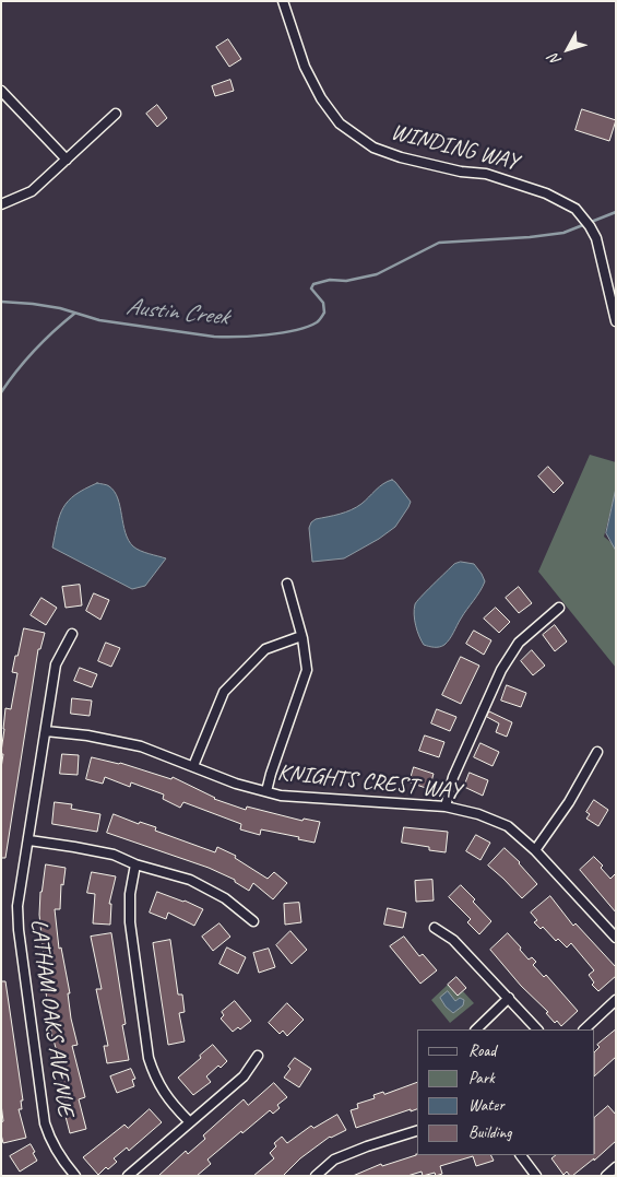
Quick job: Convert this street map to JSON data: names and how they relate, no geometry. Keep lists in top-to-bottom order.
{
  "streets": {
    "street": ["WINDING WAY", "KNIGHTS CREST WAY", "LATHAM OAKS AVENUE"]
  },
  "crossings": [
    ["KNIGHTS CREST WAY", "LATHAM OAKS AVENUE"]
  ],
  "water": ["Austin Creek"],
  "legend": [
    "Road",
    "Park",
    "Water",
    "Building"
  ],
  "north": "bottom left"
}
